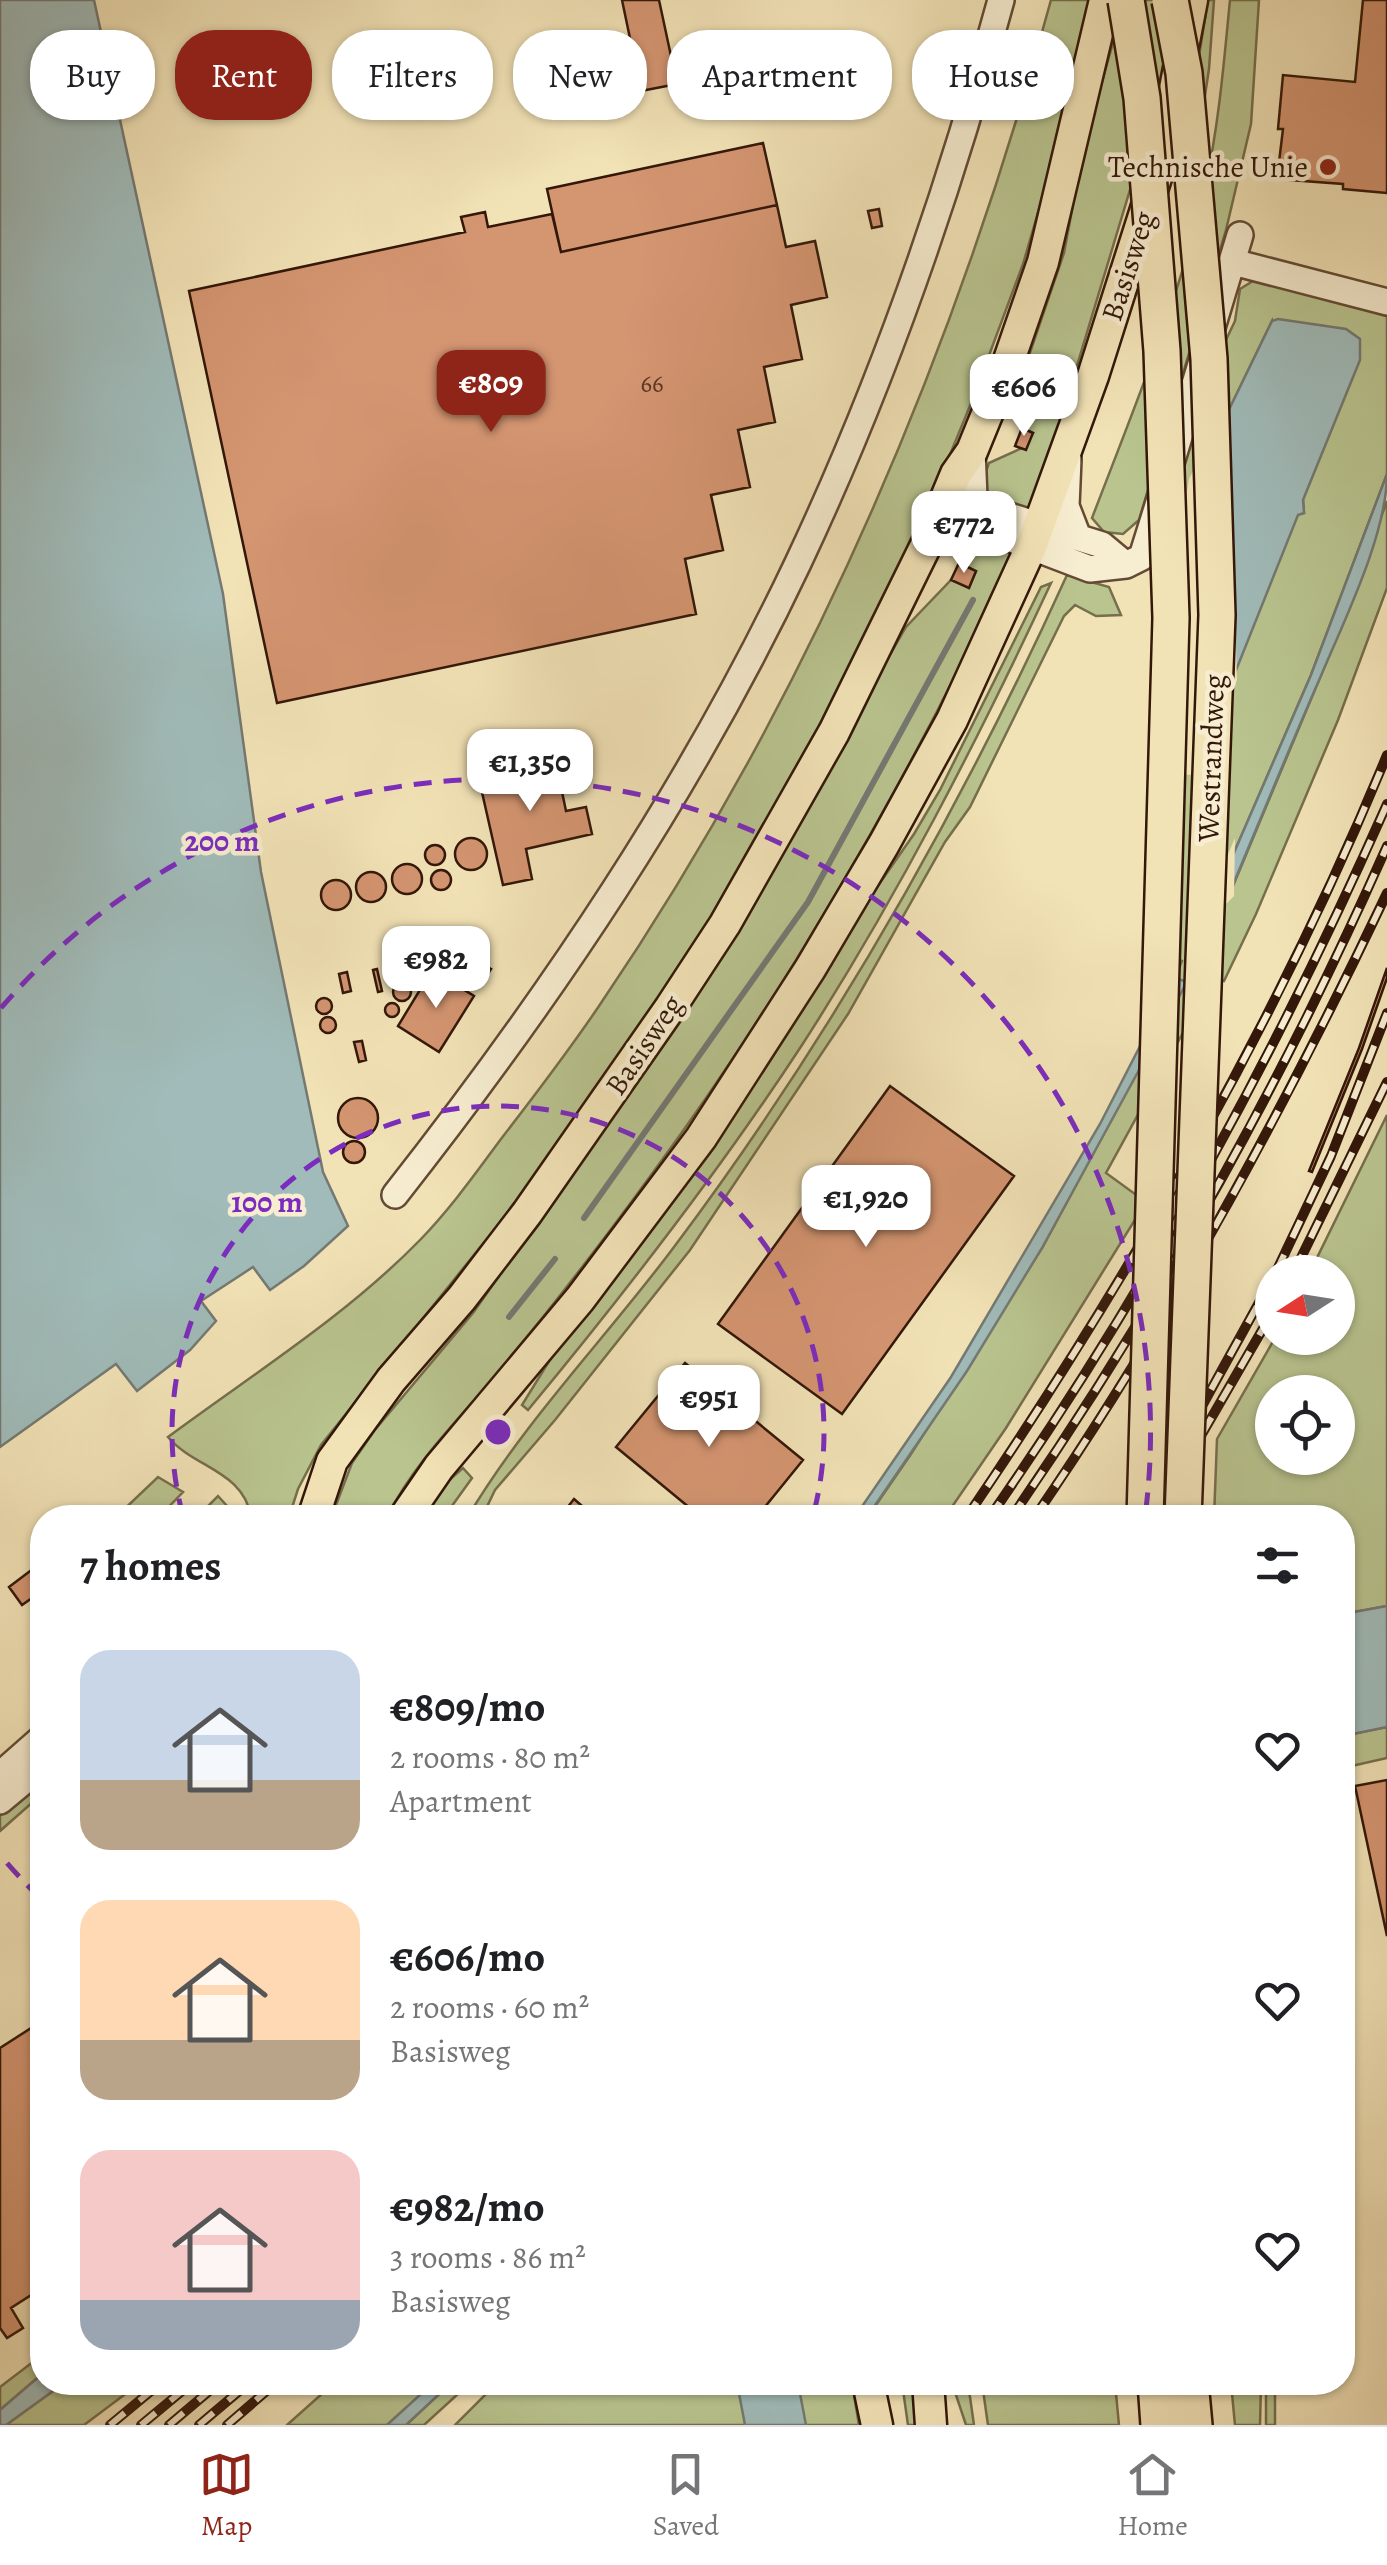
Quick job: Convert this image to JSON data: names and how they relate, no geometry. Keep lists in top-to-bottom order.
{
  "streets": {
    "highway": ["Westrandweg"],
    "main road": ["Basisweg"]
  },
  "places": ["Technische Unie"],
  "house_numbers": ["66"],
  "north": "left",
  "page": {
    "chip": [
      "Buy",
      "Rent",
      "Filters",
      "New",
      "Apartment",
      "House"
    ],
    "price": [
      "€809",
      "€606",
      "€772",
      "€1,350",
      "€982",
      "€1,920",
      "€951"
    ],
    "heading": "7 homes",
    "list": [
      {
        "name": "€809/mo",
        "note": "2 rooms · 80 m² · Apartment"
      },
      {
        "name": "€606/mo",
        "note": "2 rooms · 60 m² · Basisweg"
      },
      {
        "name": "€982/mo",
        "note": "3 rooms · 86 m² · Basisweg"
      }
    ],
    "tabs": ["Map", "Saved", "Home"]
  },
  "rings": ["200 m", "100 m"]
}
